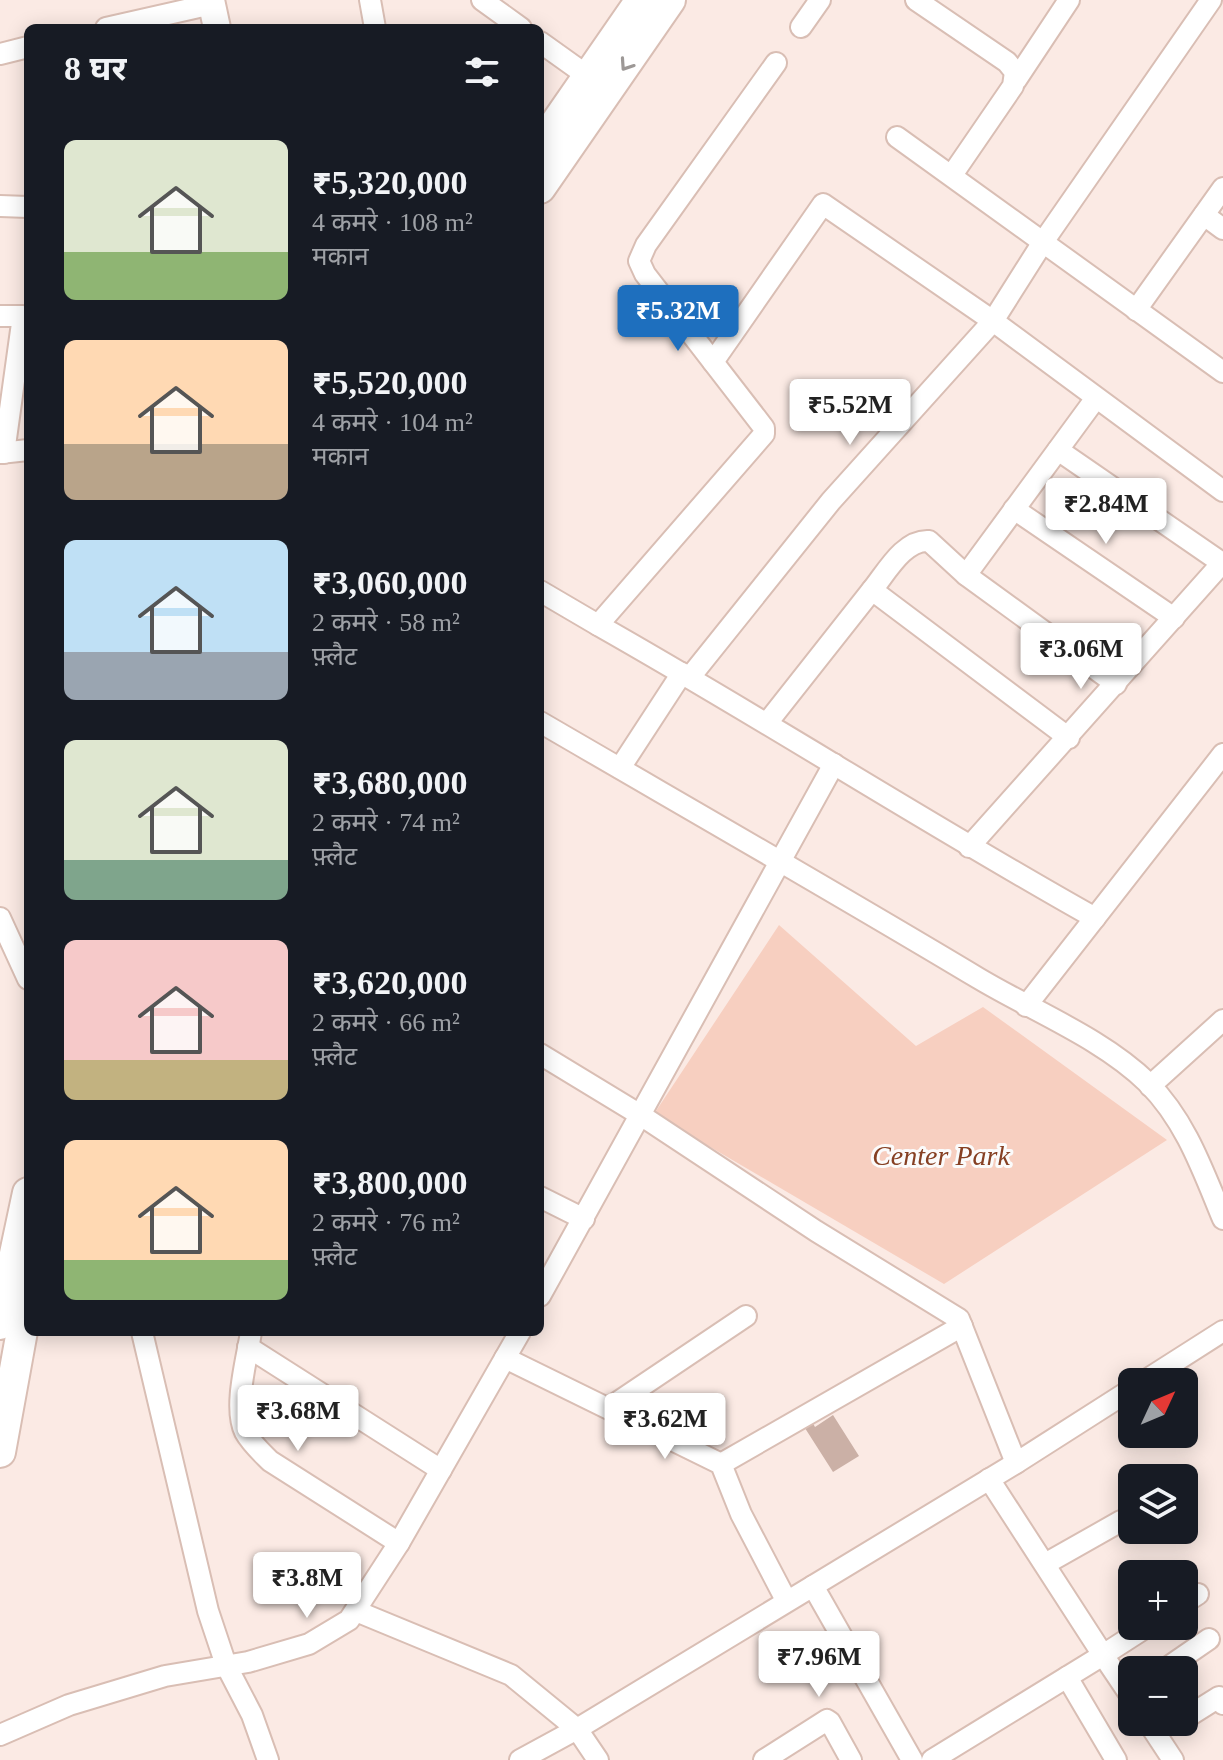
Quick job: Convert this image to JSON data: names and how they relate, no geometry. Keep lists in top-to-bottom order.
{
  "parks": ["Center Park"],
  "north": "top right",
  "page": {
    "heading": "8 घर",
    "list": [
      {
        "name": "₹5,320,000",
        "note": "4 कमरे · 108 m² · मकान"
      },
      {
        "name": "₹5,520,000",
        "note": "4 कमरे · 104 m² · मकान"
      },
      {
        "name": "₹3,060,000",
        "note": "2 कमरे · 58 m² · फ़्लैट"
      },
      {
        "name": "₹3,680,000",
        "note": "2 कमरे · 74 m² · फ़्लैट"
      },
      {
        "name": "₹3,620,000",
        "note": "2 कमरे · 66 m² · फ़्लैट"
      },
      {
        "name": "₹3,800,000",
        "note": "2 कमरे · 76 m² · फ़्लैट"
      }
    ],
    "price": [
      "₹5.32M",
      "₹5.52M",
      "₹2.84M",
      "₹3.06M",
      "₹3.68M",
      "₹3.62M",
      "₹3.8M",
      "₹7.96M"
    ],
    "map_buttons": ["+", "−"]
  }
}
